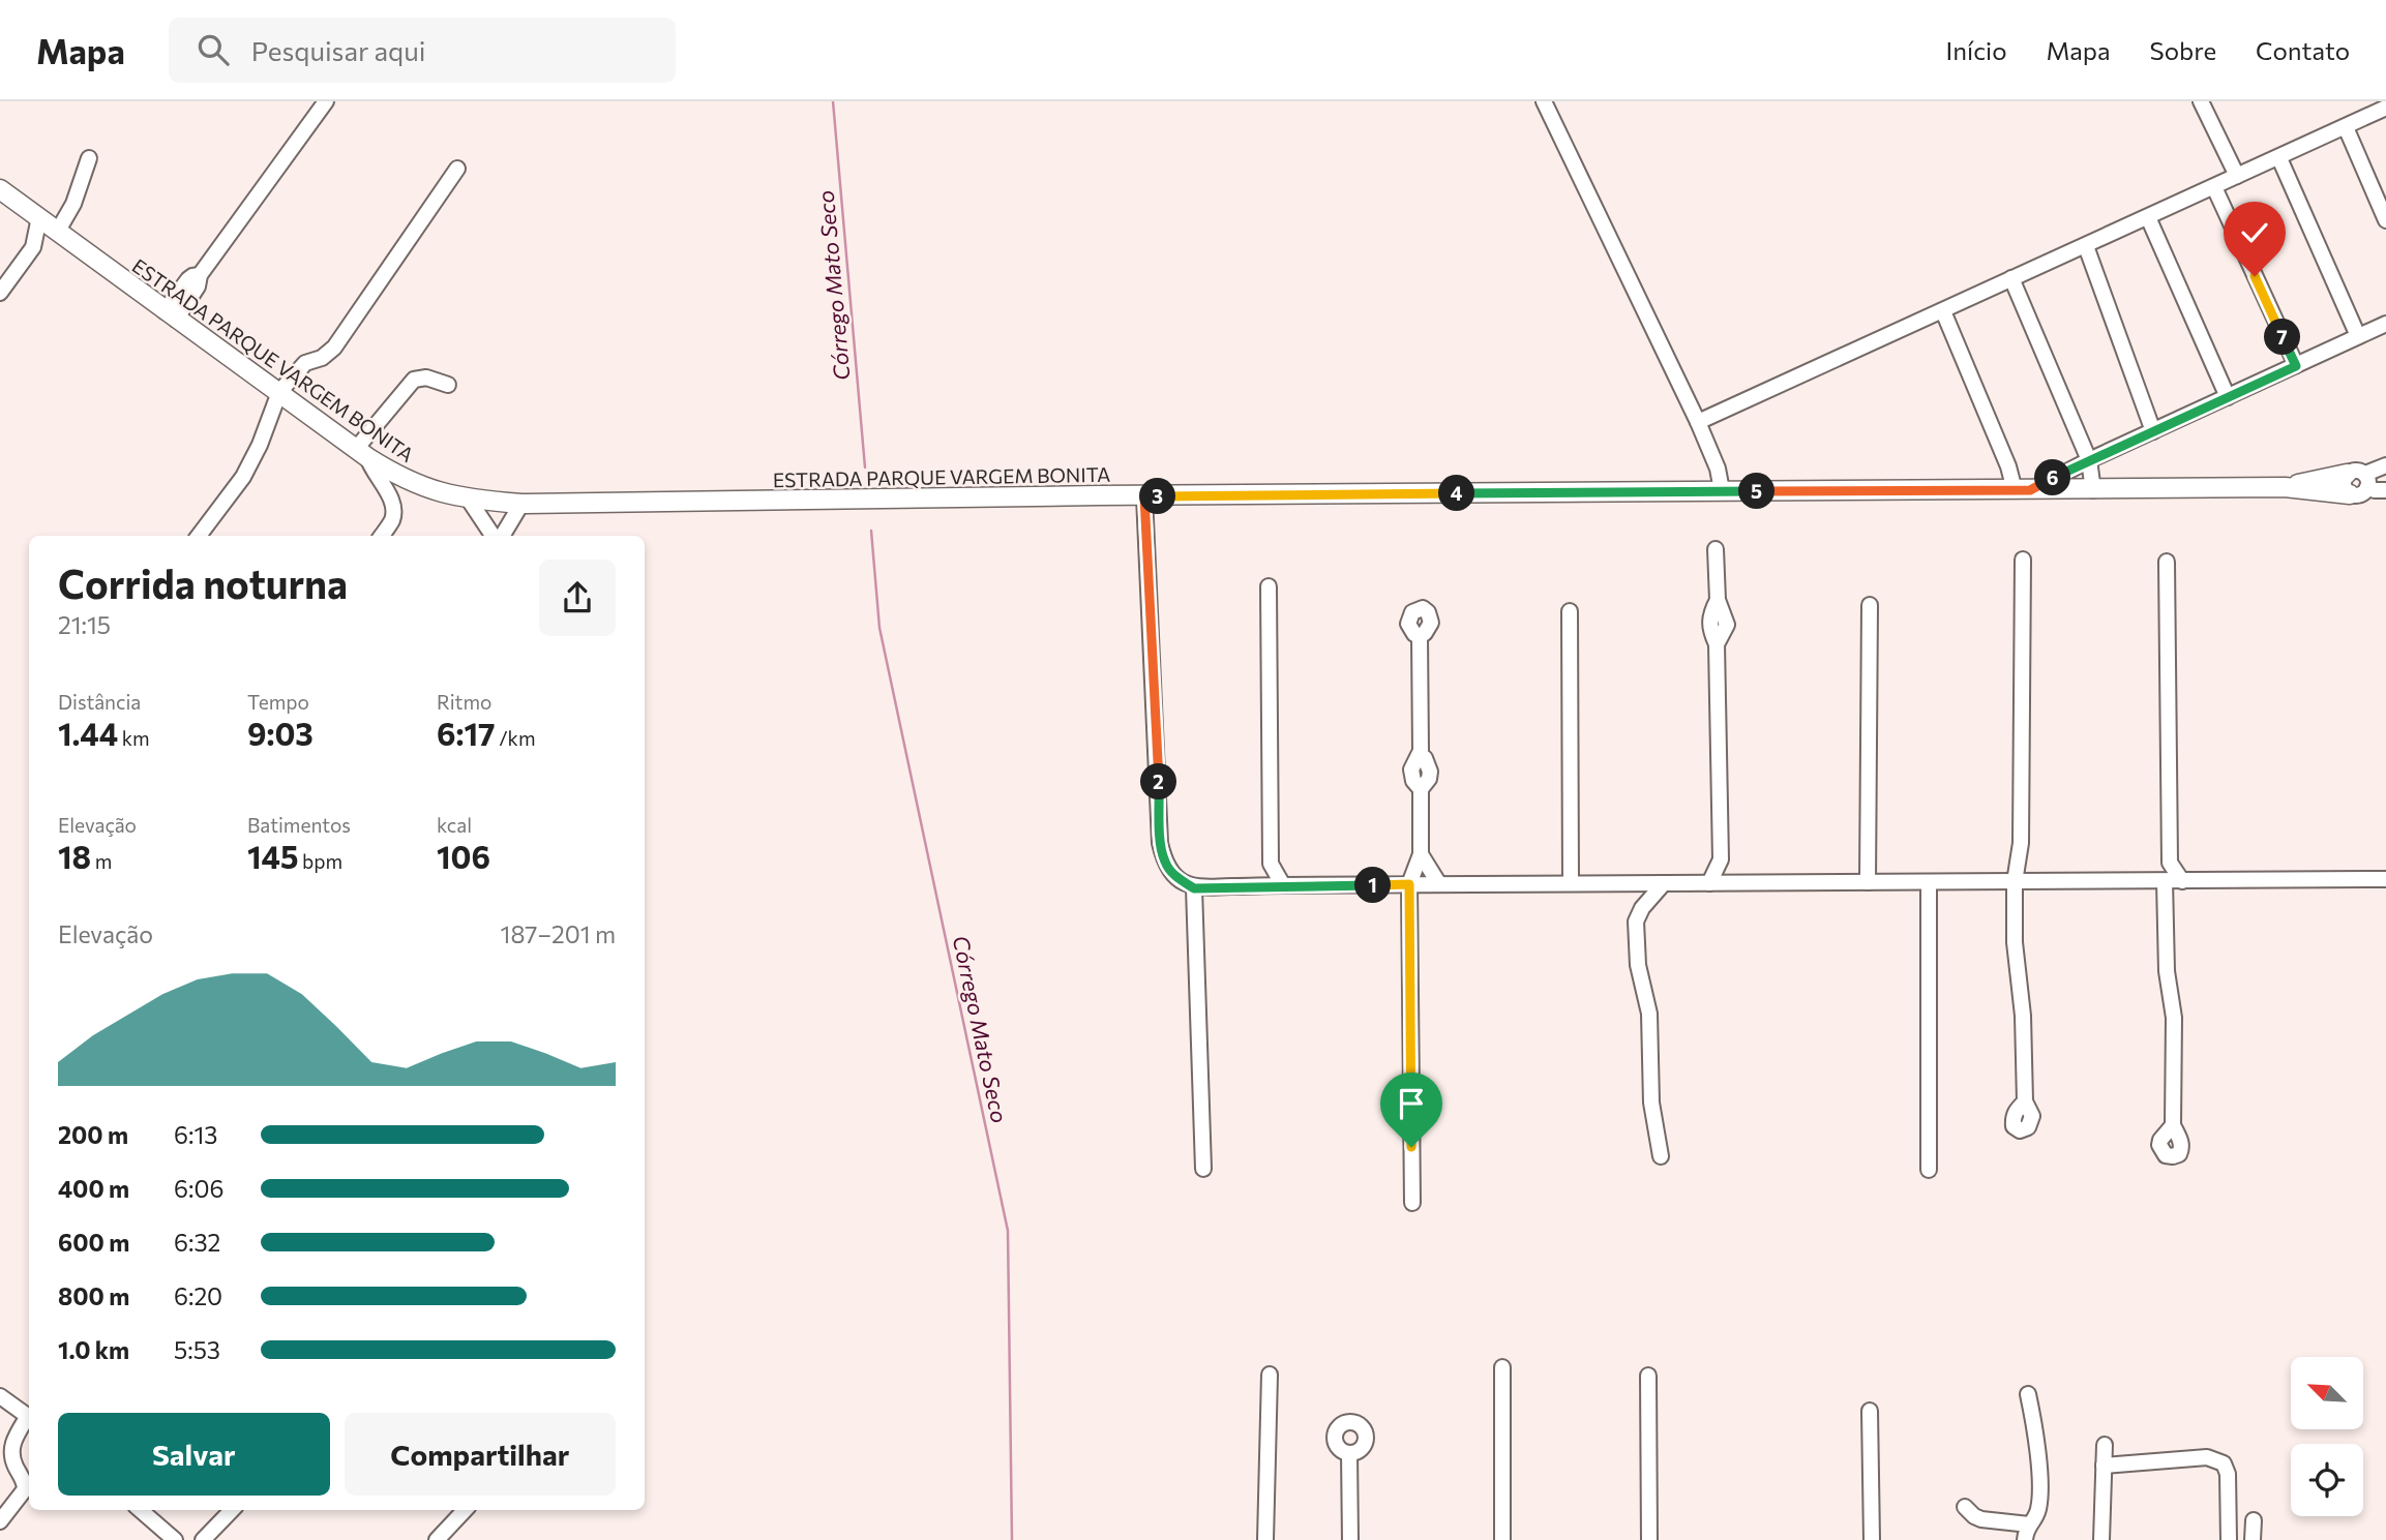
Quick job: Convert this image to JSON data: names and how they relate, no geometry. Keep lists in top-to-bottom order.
{
  "streets": {
    "main road": ["ESTRADA PARQUE VARGEM BONITA"]
  },
  "water": ["Córrego Mato Seco"],
  "north": "top left",
  "page": {
    "header": "Mapa",
    "search": "Pesquisar aqui",
    "nav": [
      "Início",
      "Mapa",
      "Sobre",
      "Contato"
    ],
    "pins": [
      "7",
      "6",
      "5",
      "4",
      "3",
      "2",
      "1"
    ],
    "heading": ["Corrida noturna", "21:15"],
    "stats": [
      ["Distância", "1.44 km"],
      ["Tempo", "9:03"],
      ["Ritmo", "6:17 /km"],
      ["Elevação", "18 m"],
      ["Batimentos", "145 bpm"],
      ["kcal", "106"]
    ],
    "chart": ["Elevação", "187–201 m"],
    "list": [
      {
        "name": "200 m",
        "note": "6:13"
      },
      {
        "name": "400 m",
        "note": "6:06"
      },
      {
        "name": "600 m",
        "note": "6:32"
      },
      {
        "name": "800 m",
        "note": "6:20"
      },
      {
        "name": "1.0 km",
        "note": "5:53"
      }
    ],
    "buttons": ["Salvar", "Compartilhar"]
  }
}
